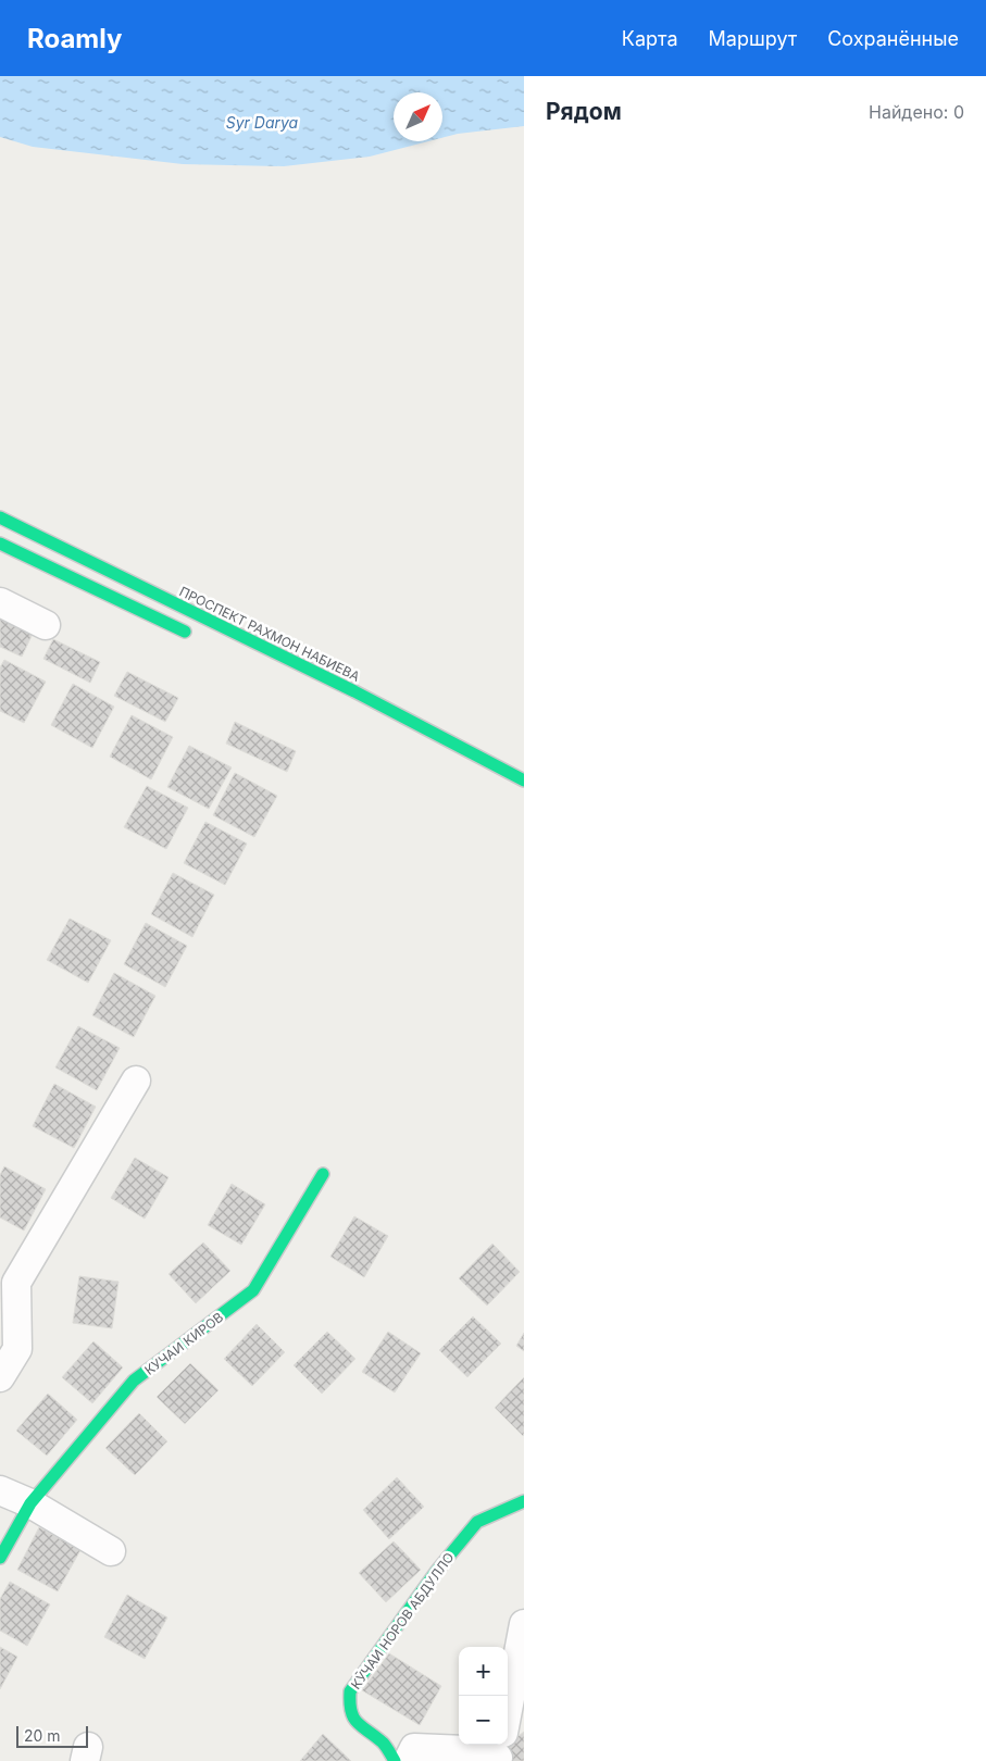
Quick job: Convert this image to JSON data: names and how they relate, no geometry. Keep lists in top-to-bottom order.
{
  "streets": {
    "street": ["ПРОСПЕКТ РАХМОН НАБИЕВА", "КУЧАИ КИРОВ", "КӮЧАИ НОРОВ АБДУЛЛО"]
  },
  "water": ["Syr Darya"],
  "scale_bar": "20 m",
  "north": "top right",
  "page": {
    "header": "Roamly",
    "nav": ["Карта", "Маршрут", "Сохранённые"],
    "heading": ["Рядом", "Найдено: 0"],
    "map_buttons": ["+", "−"],
    "scale": "20 m"
  }
}
